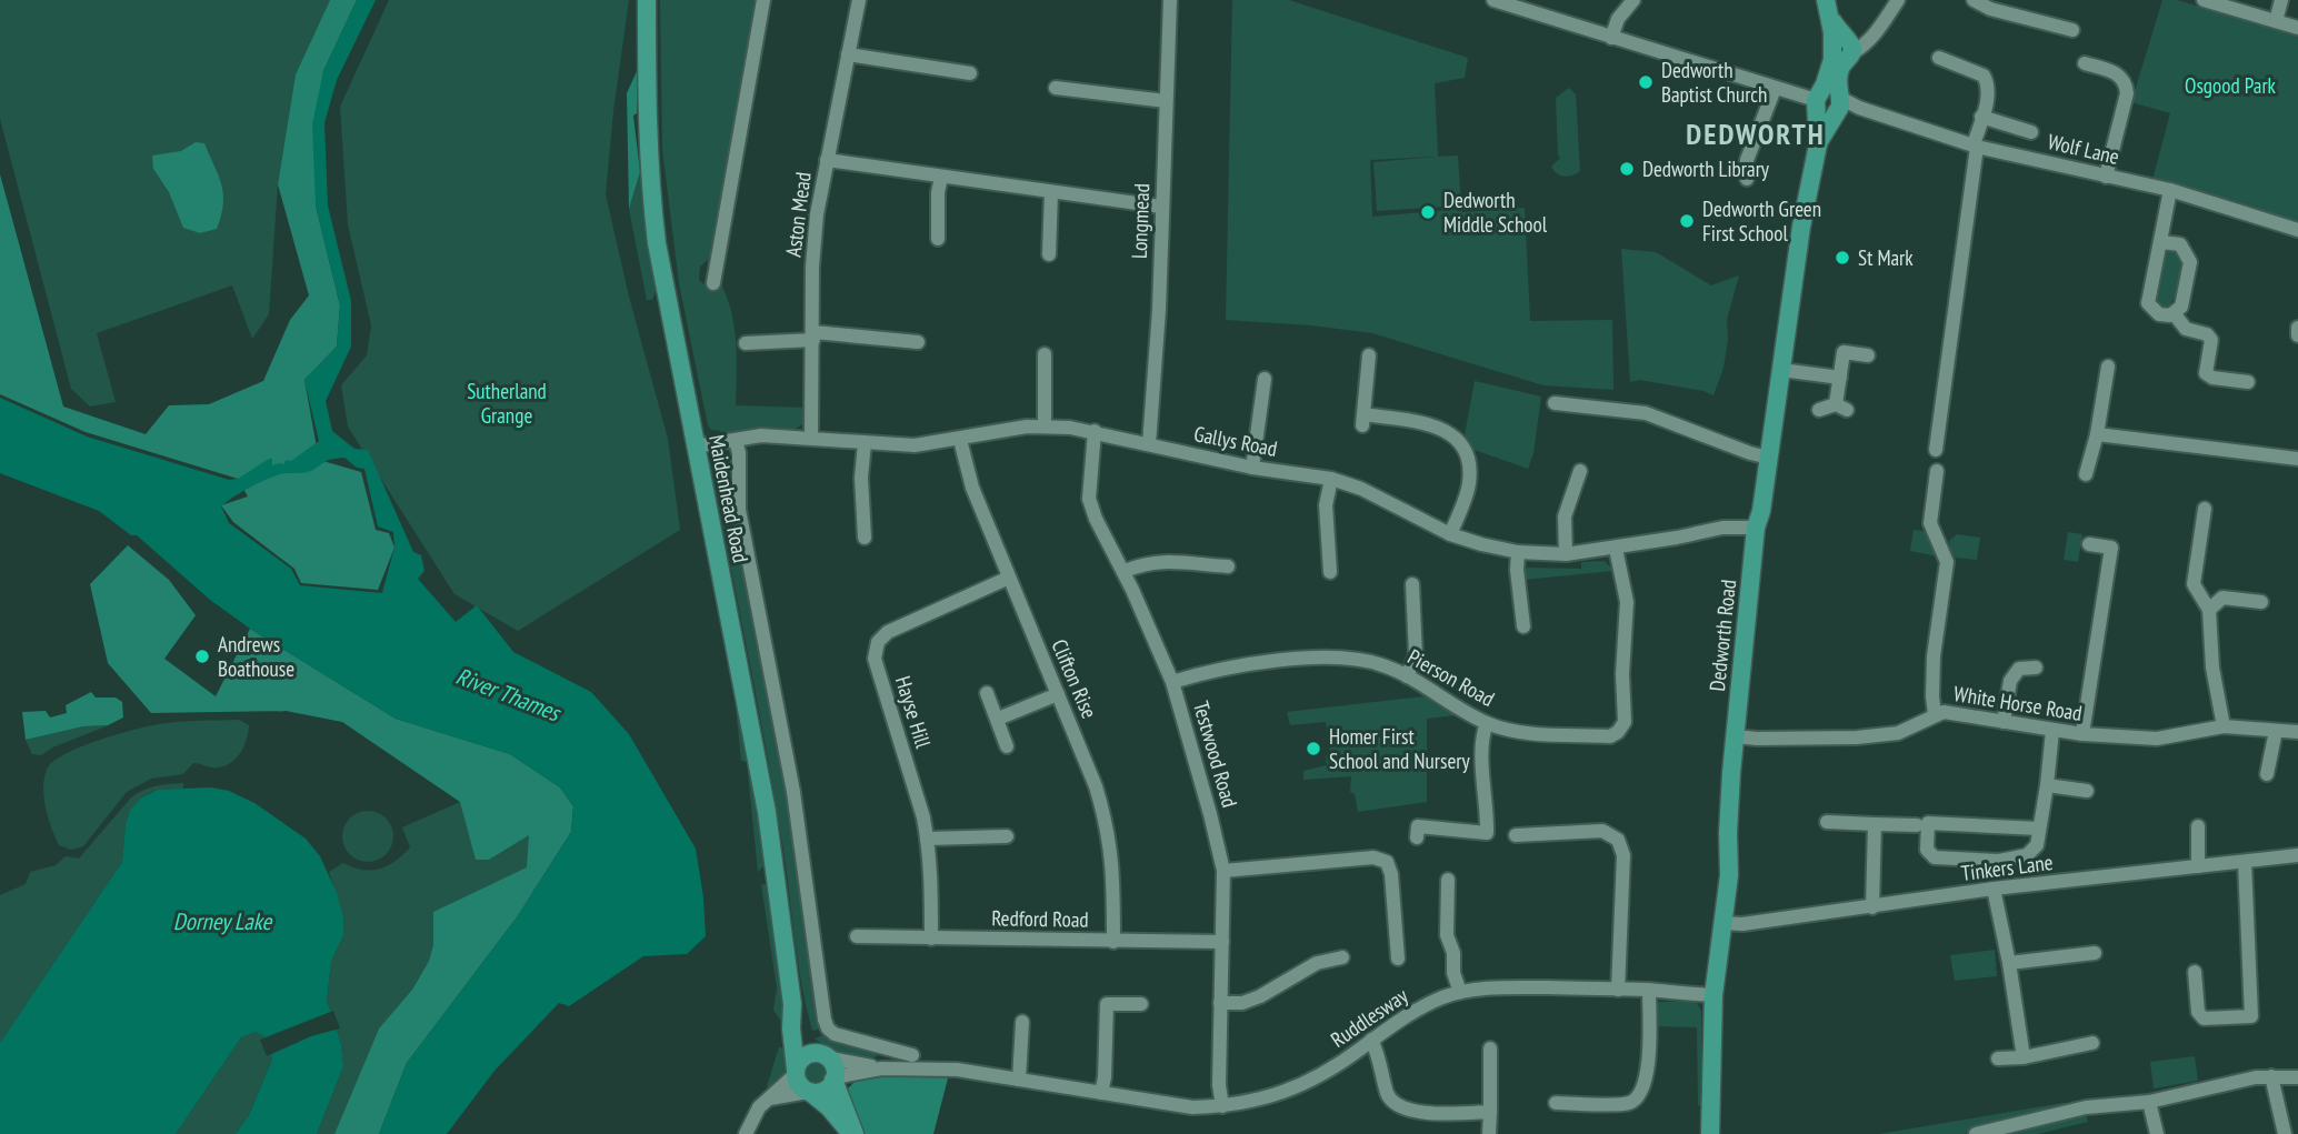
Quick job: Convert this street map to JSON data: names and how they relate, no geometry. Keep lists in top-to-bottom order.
{
  "streets": {
    "main road": ["Maidenhead Road", "Dedworth Road"],
    "street": [
      "Wolf Lane",
      "Aston Mead",
      "Longmead",
      "Gallys Road",
      "Pierson Road",
      "Clifton Rise",
      "White Horse Road",
      "Hayse Hill",
      "Testwood Road",
      "Tinkers Lane",
      "Redford Road",
      "Ruddlesway"
    ]
  },
  "crossings": [
    ["Wolf Lane", "Dedworth Road"],
    ["Aston Mead", "Gallys Road"],
    ["Longmead", "Gallys Road"],
    ["Gallys Road", "Maidenhead Road"],
    ["Gallys Road", "Dedworth Road"],
    ["Gallys Road", "Pierson Road"],
    ["Gallys Road", "Clifton Rise"],
    ["Gallys Road", "Testwood Road"],
    ["Maidenhead Road", "Ruddlesway"],
    ["Dedworth Road", "White Horse Road"],
    ["Dedworth Road", "Tinkers Lane"],
    ["Dedworth Road", "Ruddlesway"],
    ["Pierson Road", "Testwood Road"],
    ["Clifton Rise", "Hayse Hill"],
    ["Clifton Rise", "Redford Road"],
    ["Hayse Hill", "Redford Road"],
    ["Testwood Road", "Redford Road"],
    ["Testwood Road", "Ruddlesway"]
  ],
  "districts": ["DEDWORTH"],
  "water": ["River Thames", "Dorney Lake"],
  "parks": ["Osgood Park", "Sutherland Grange"],
  "places": [
    "Dedworth Baptist Church",
    "Dedworth Library",
    "Dedworth Middle School",
    "Dedworth Green First School",
    "St Mark",
    "Andrews Boathouse",
    "Homer First School and Nursery"
  ]
}
